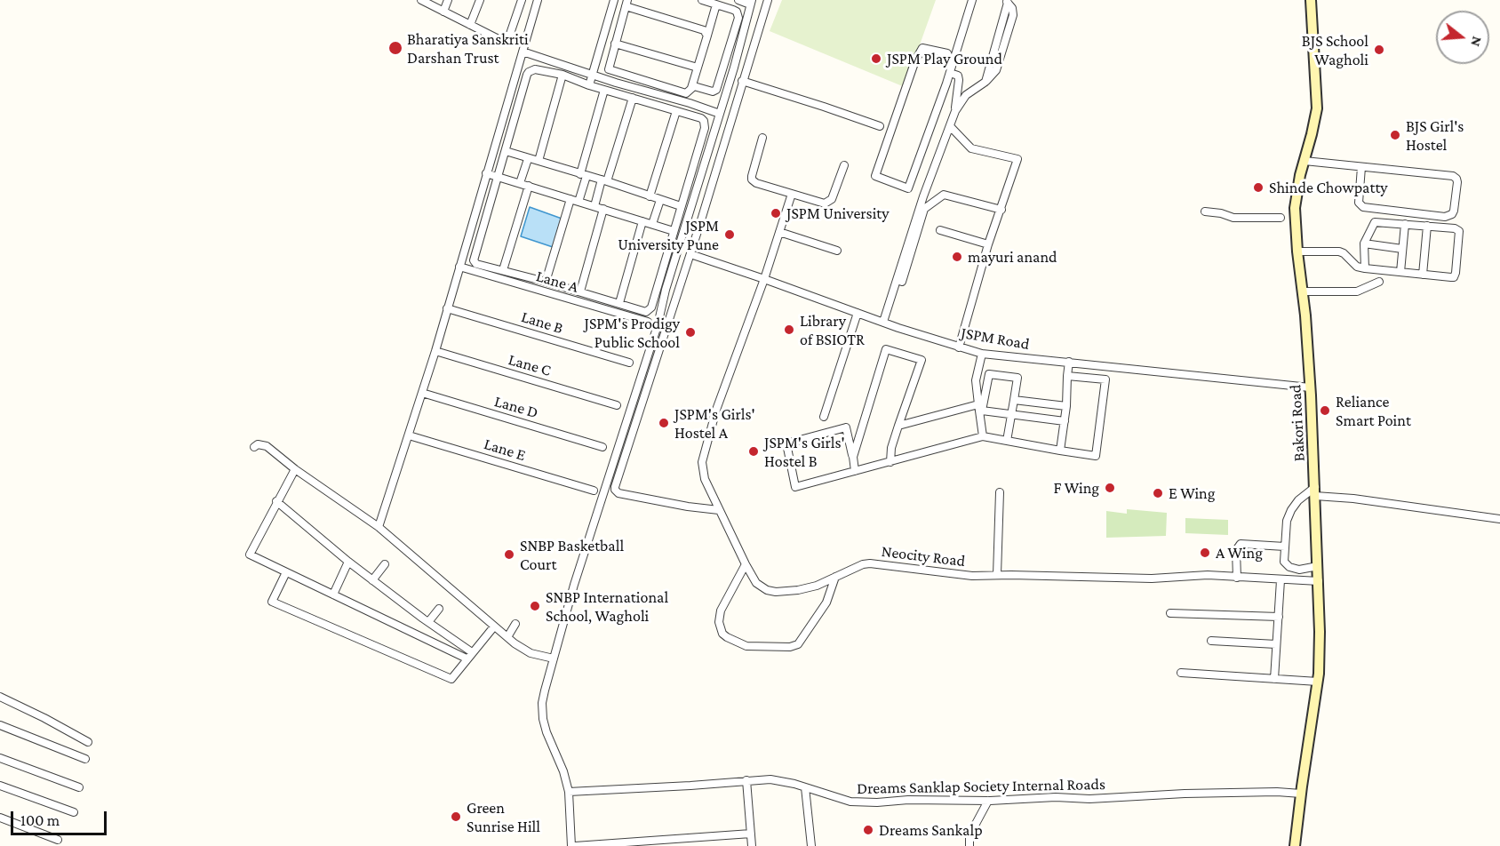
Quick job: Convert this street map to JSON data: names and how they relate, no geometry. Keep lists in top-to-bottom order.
{
  "streets": {
    "street": [
      "Lane A",
      "Lane B",
      "JSPM Road",
      "Lane C",
      "Lane D",
      "Bakori Road",
      "Lane E",
      "Neocity Road",
      "Dreams Sanklap Society Internal Roads"
    ]
  },
  "crossings": [
    ["JSPM Road", "Bakori Road"],
    ["JSPM Road", "Neocity Road"],
    ["Bakori Road", "Neocity Road"],
    ["Bakori Road", "Dreams Sanklap Society Internal Roads"]
  ],
  "places": [
    "Bharatiya Sanskriti Darshan Trust",
    "BJS School Wagholi",
    "JSPM Play Ground",
    "BJS Girl's Hostel",
    "Shinde Chowpatty",
    "JSPM University",
    "JSPM University Pune",
    "mayuri anand",
    "Library of BSIOTR",
    "JSPM's Prodigy Public School",
    "Reliance Smart Point",
    "JSPM's Girls' Hostel A",
    "JSPM's Girls' Hostel B",
    "F Wing",
    "E Wing",
    "A Wing",
    "SNBP Basketball Court",
    "SNBP International School, Wagholi",
    "Green Sunrise Hill",
    "Dreams Sankalp"
  ],
  "scale_bar": "100 m",
  "north": "right"
}
